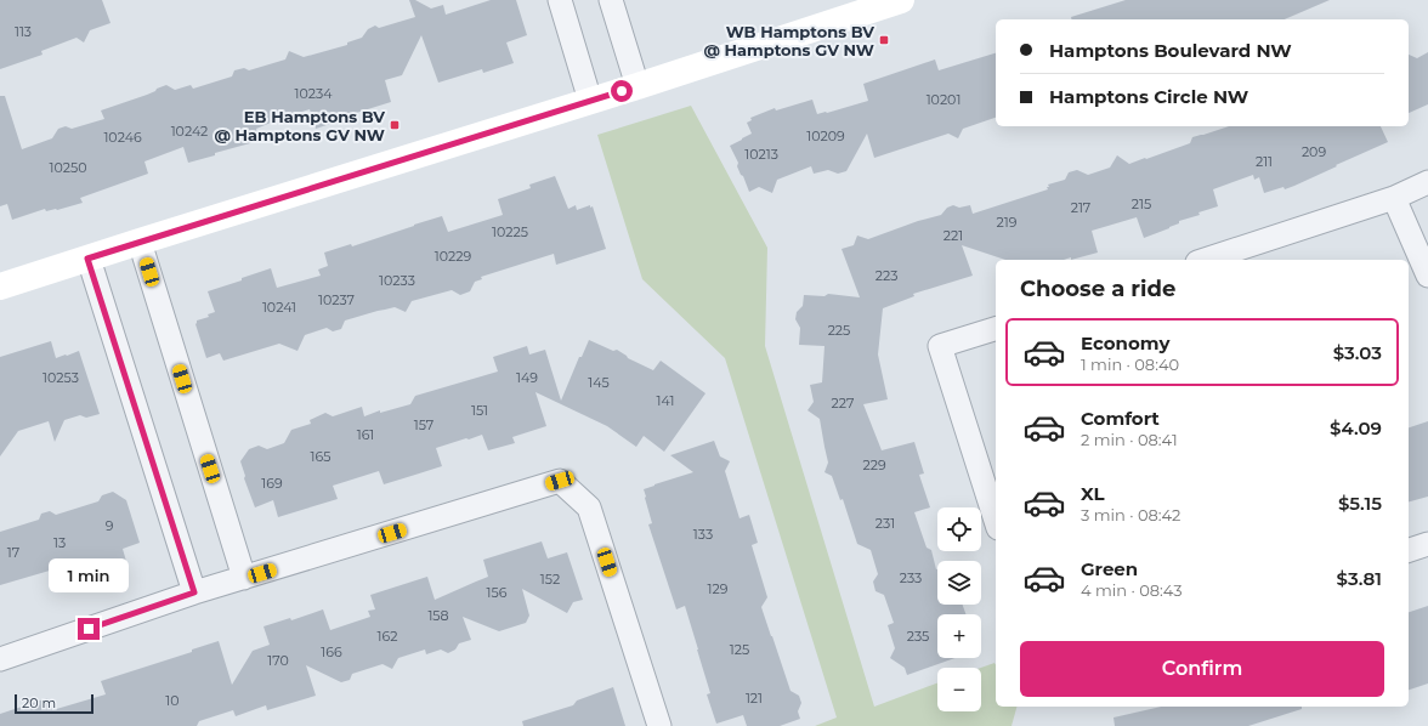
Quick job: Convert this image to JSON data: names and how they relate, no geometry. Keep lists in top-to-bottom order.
{
  "places": {
    "transit": ["WB Hamptons BV @ Hamptons GV NW", "EB Hamptons BV @ Hamptons GV NW"]
  },
  "house_numbers": [
    "113",
    "10234",
    "10201",
    "10242",
    "10209",
    "10246",
    "209",
    "10213",
    "211",
    "10250",
    "215",
    "217",
    "219",
    "10225",
    "221",
    "10229",
    "223",
    "10233",
    "10237",
    "10241",
    "225",
    "10253",
    "149",
    "145",
    "141",
    "227",
    "151",
    "157",
    "161",
    "165",
    "229",
    "169",
    "231",
    "9",
    "133",
    "13",
    "17",
    "233",
    "152",
    "129",
    "156",
    "158",
    "162",
    "235",
    "125",
    "166",
    "170",
    "121",
    "10"
  ],
  "scale_bar": "20 m",
  "page": {
    "banner": ["Hamptons Boulevard NW", "Hamptons Circle NW"],
    "heading": "Choose a ride",
    "list": [
      {
        "name": "Economy",
        "note": "1 min · 08:40",
        "value": "$3.03"
      },
      {
        "name": "Comfort",
        "note": "2 min · 08:41",
        "value": "$4.09"
      },
      {
        "name": "XL",
        "note": "3 min · 08:42",
        "value": "$5.15"
      },
      {
        "name": "Green",
        "note": "4 min · 08:43",
        "value": "$3.81"
      }
    ],
    "map_buttons": ["+", "−"],
    "bubble": "1 min",
    "buttons": "Confirm",
    "scale": "20 m"
  }
}
